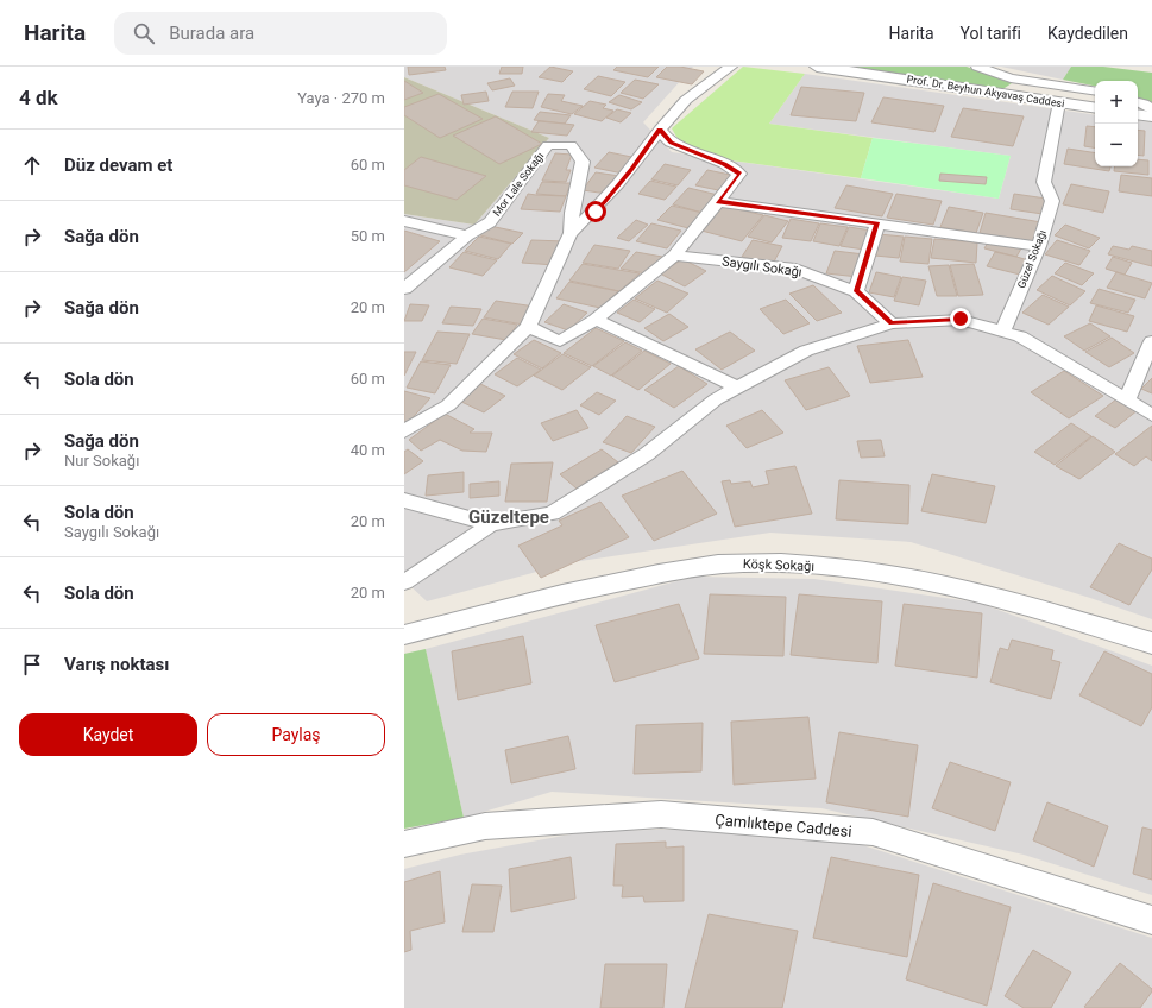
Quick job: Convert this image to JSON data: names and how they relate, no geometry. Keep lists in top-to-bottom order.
{
  "streets": {
    "street": [
      "Prof. Dr. Beyhun Akyavaş Caddesi",
      "Mor Lale Sokağı",
      "Güzel Sokağı",
      "Saygılı Sokağı",
      "Köşk Sokağı",
      "Çamlıktepe Caddesi"
    ]
  },
  "crossings": [
    ["Prof. Dr. Beyhun Akyavaş Caddesi", "Güzel Sokağı"]
  ],
  "districts": ["Güzeltepe"],
  "page": {
    "header": "Harita",
    "search": "Burada ara",
    "nav": ["Harita", "Yol tarifi", "Kaydedilen"],
    "heading": ["4 dk", "Yaya · 270 m"],
    "map_buttons": ["+", "−"],
    "list": [
      ["Düz devam et", "60 m"],
      ["Sağa dön", "50 m"],
      ["Sağa dön", "20 m"],
      ["Sola dön", "60 m"],
      ["Sağa dön", "Nur Sokağı", "40 m"],
      ["Sola dön", "Saygılı Sokağı", "20 m"],
      ["Sola dön", "20 m"],
      "Varış noktası"
    ],
    "buttons": ["Kaydet", "Paylaş"]
  }
}
